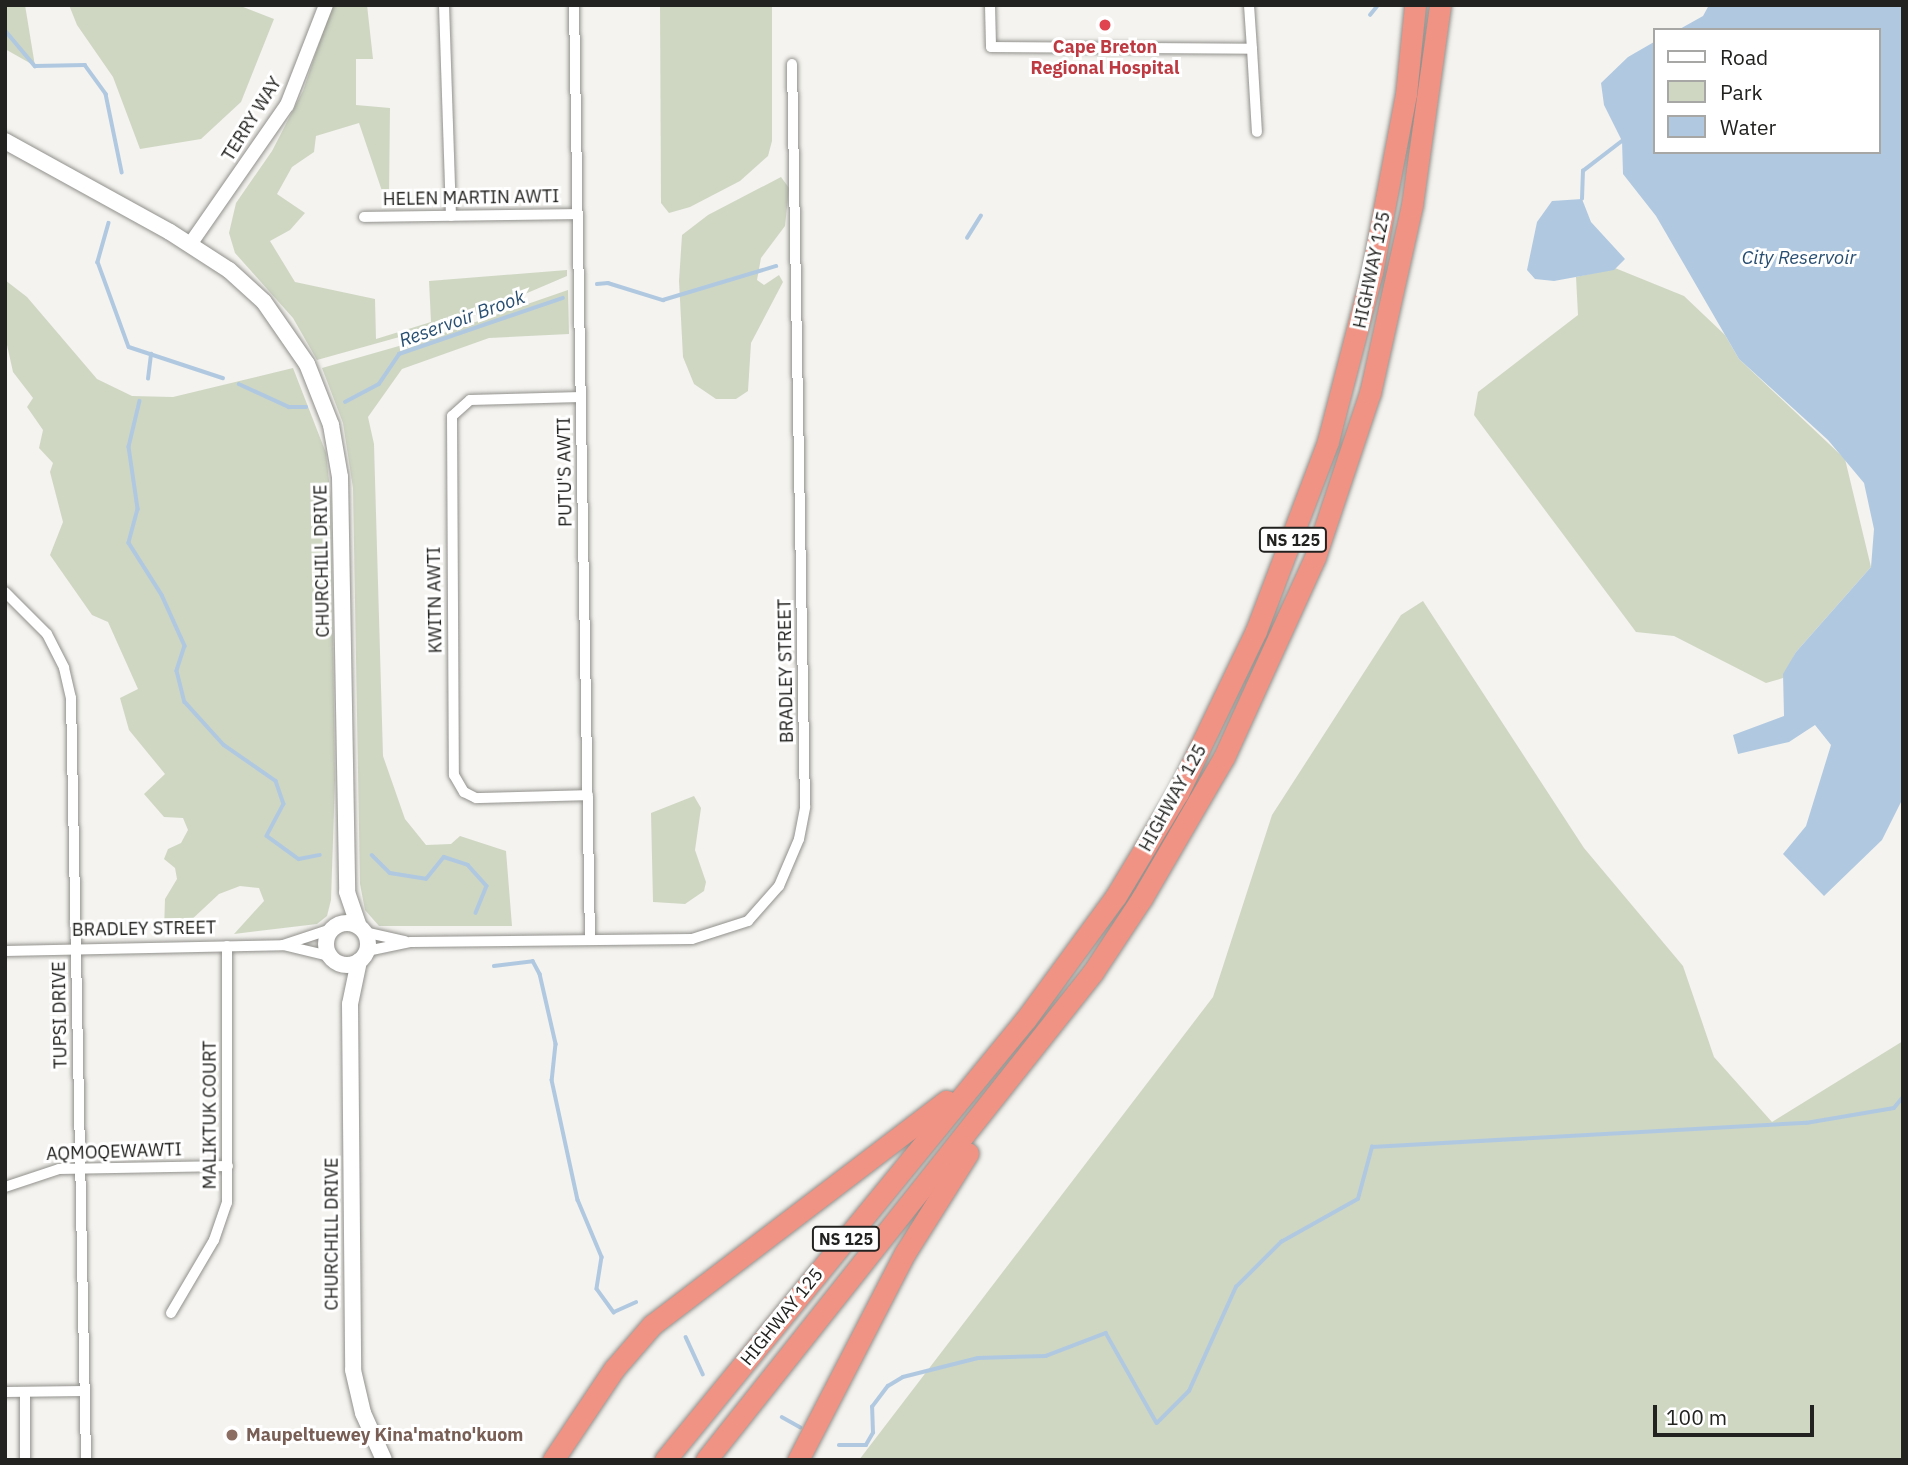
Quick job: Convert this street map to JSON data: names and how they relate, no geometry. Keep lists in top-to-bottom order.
{
  "streets": {
    "highway": ["HIGHWAY 125", "NS 125"],
    "main road": ["CHURCHILL DRIVE"],
    "street": [
      "TERRY WAY",
      "HELEN MARTIN AWTI",
      "PUTU'S AWTI",
      "KWITN AWTI",
      "BRADLEY STREET",
      "TUPSI DRIVE",
      "MALIKTUK COURT",
      "AQMOQEWAWTI"
    ]
  },
  "crossings": [
    ["TERRY WAY", "CHURCHILL DRIVE"],
    ["HELEN MARTIN AWTI", "PUTU'S AWTI"],
    ["PUTU'S AWTI", "KWITN AWTI"],
    ["PUTU'S AWTI", "BRADLEY STREET"],
    ["CHURCHILL DRIVE", "BRADLEY STREET"],
    ["BRADLEY STREET", "TUPSI DRIVE"],
    ["BRADLEY STREET", "MALIKTUK COURT"],
    ["TUPSI DRIVE", "AQMOQEWAWTI"],
    ["MALIKTUK COURT", "AQMOQEWAWTI"]
  ],
  "water": ["City Reservoir", "Reservoir Brook"],
  "places": ["Cape Breton Regional Hospital", "Maupeltuewey Kina'matno'kuom"],
  "legend": ["Road", "Park", "Water"],
  "scale_bar": "100 m"
}
